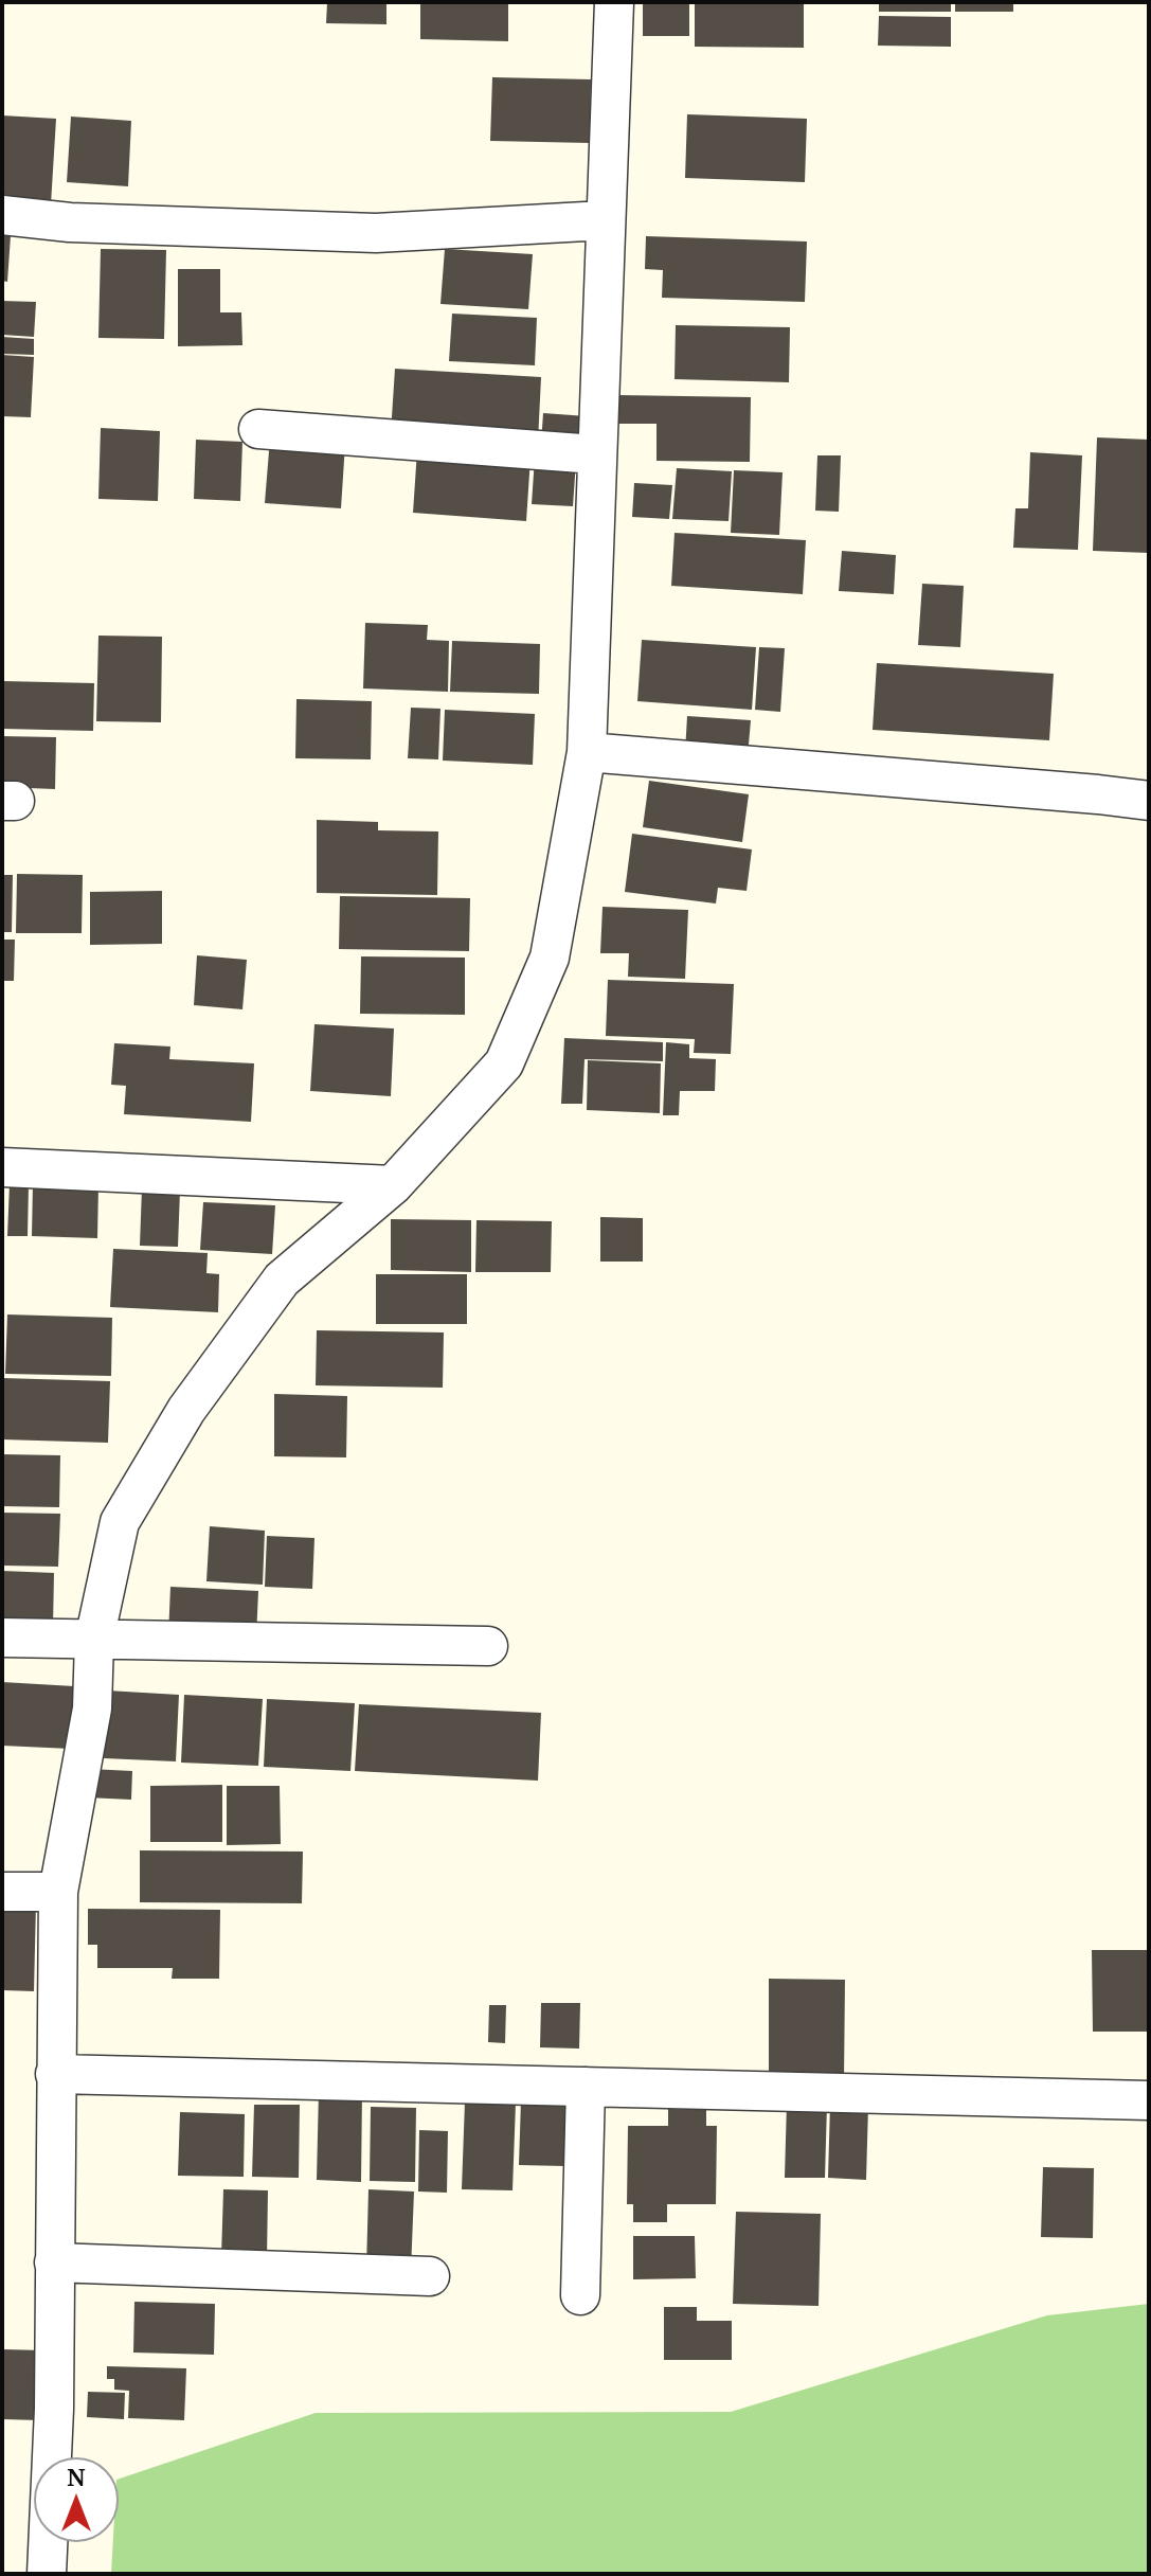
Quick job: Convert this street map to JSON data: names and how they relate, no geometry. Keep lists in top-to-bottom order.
{
  "north": "top"
}
